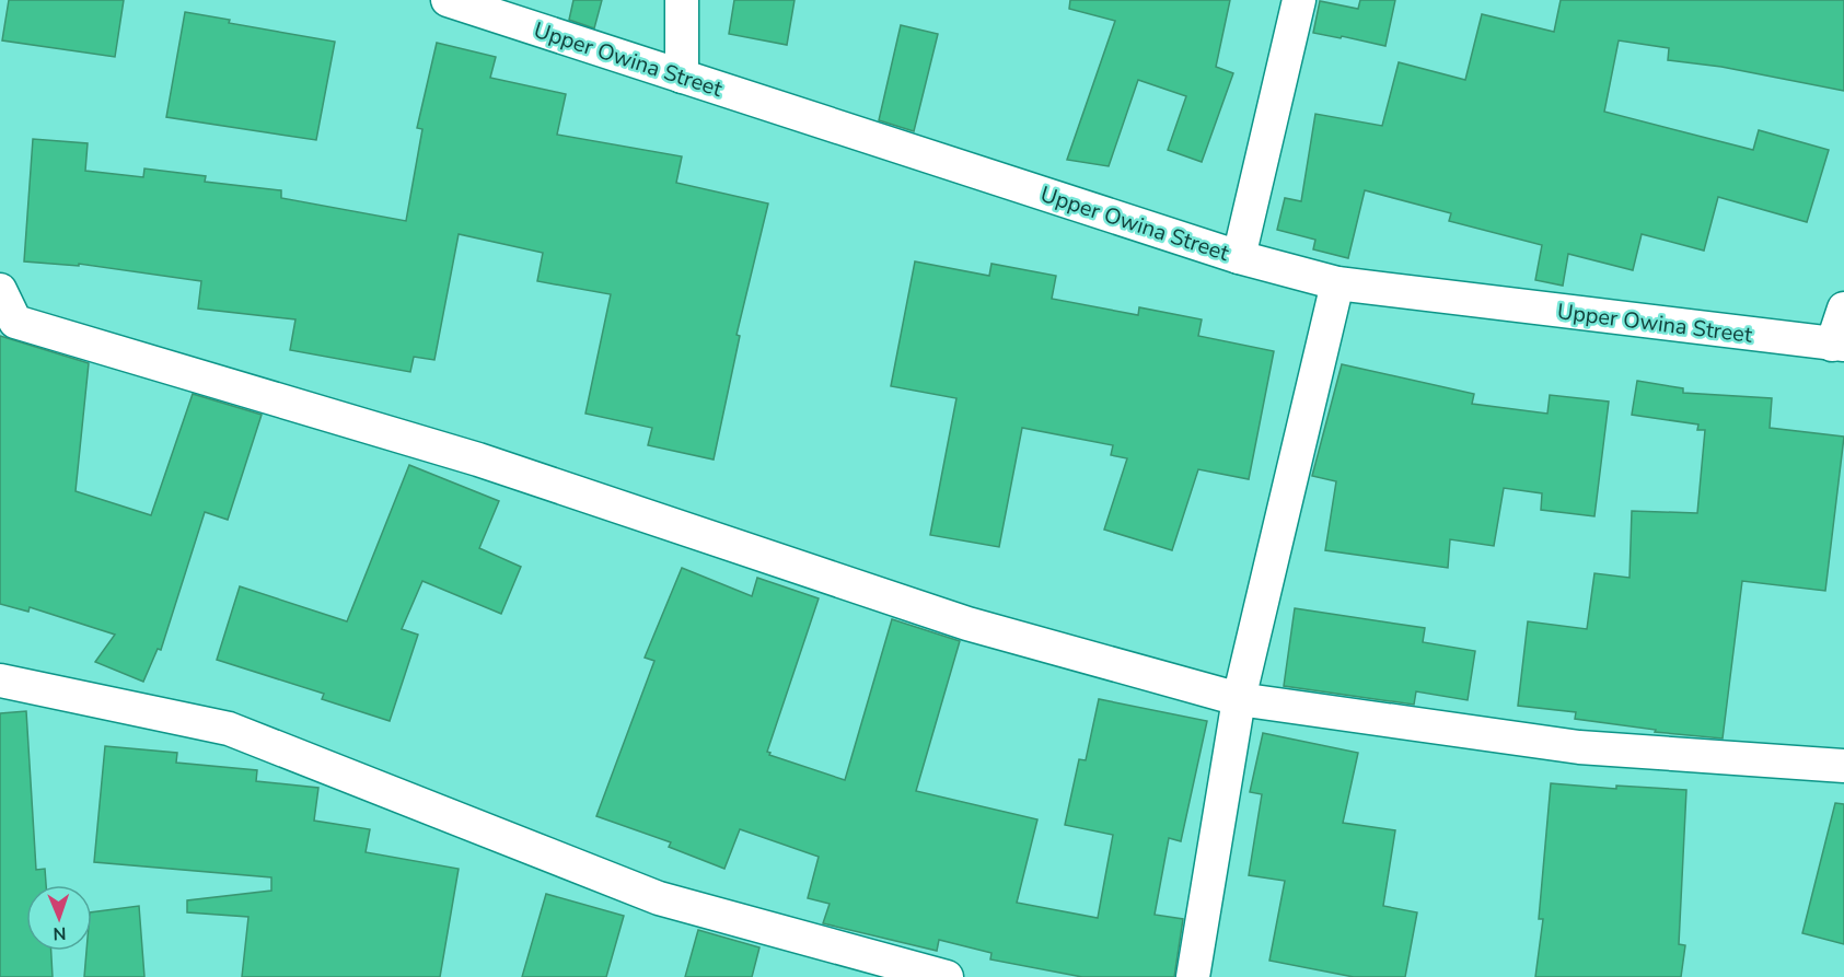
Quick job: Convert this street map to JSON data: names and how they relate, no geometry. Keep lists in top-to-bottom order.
{
  "streets": {
    "street": ["Upper Owina Street"]
  },
  "north": "bottom"
}
